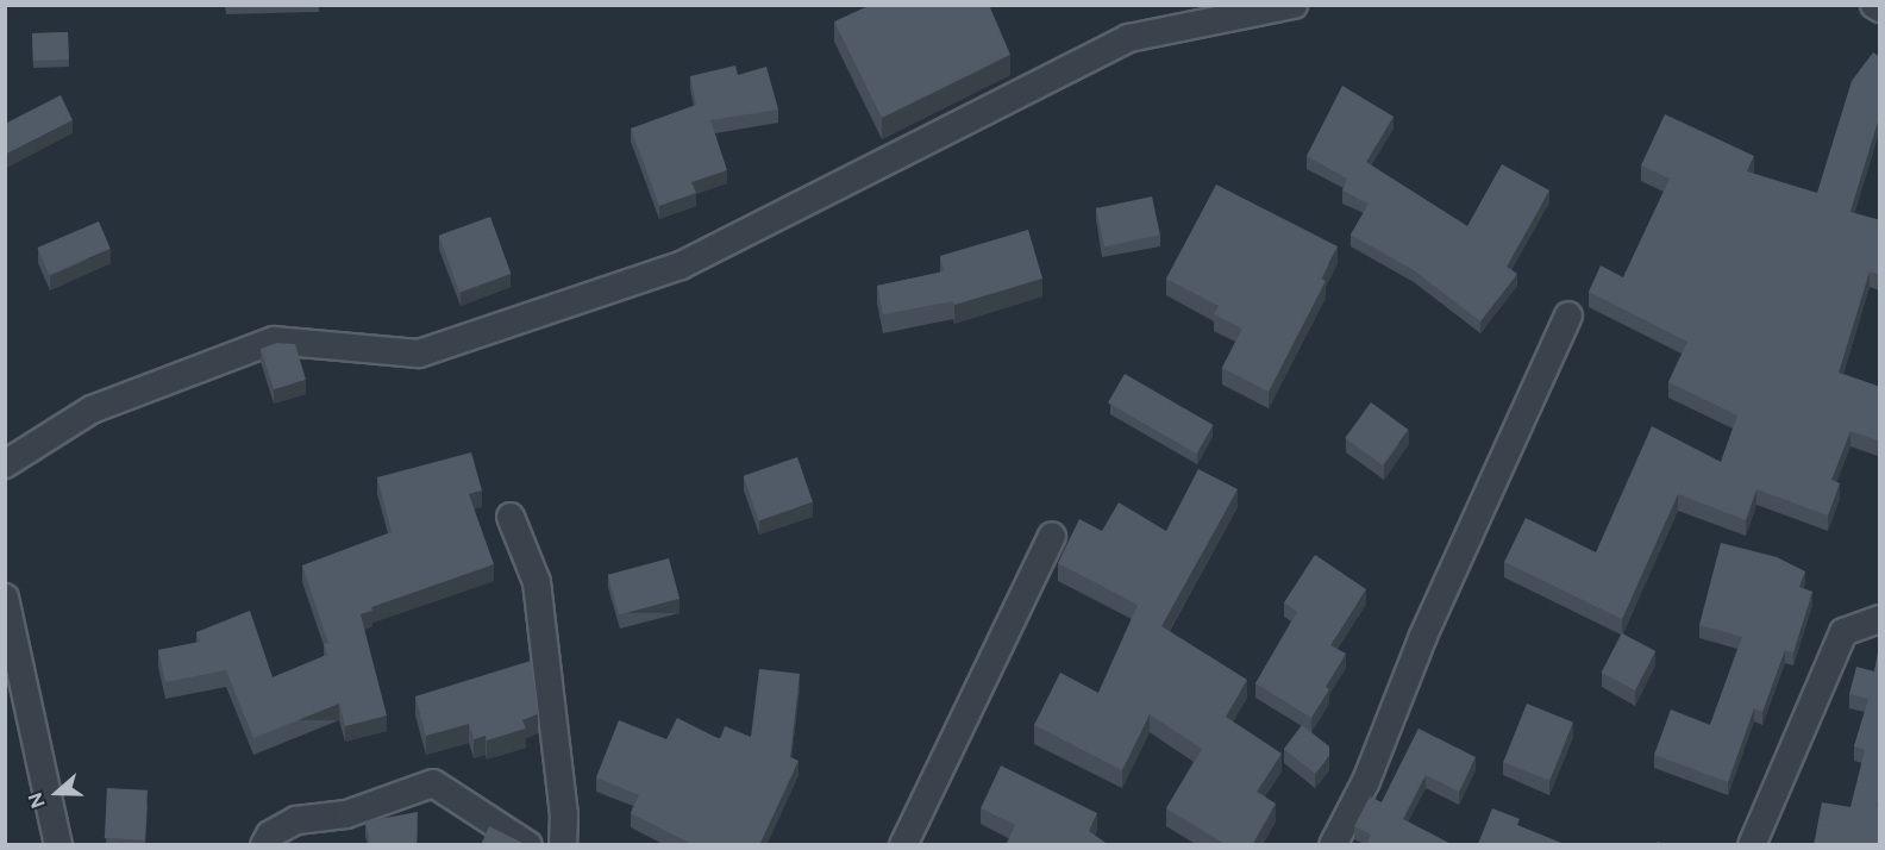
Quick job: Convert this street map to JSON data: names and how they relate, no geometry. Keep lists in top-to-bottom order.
{
  "north": "left"
}
